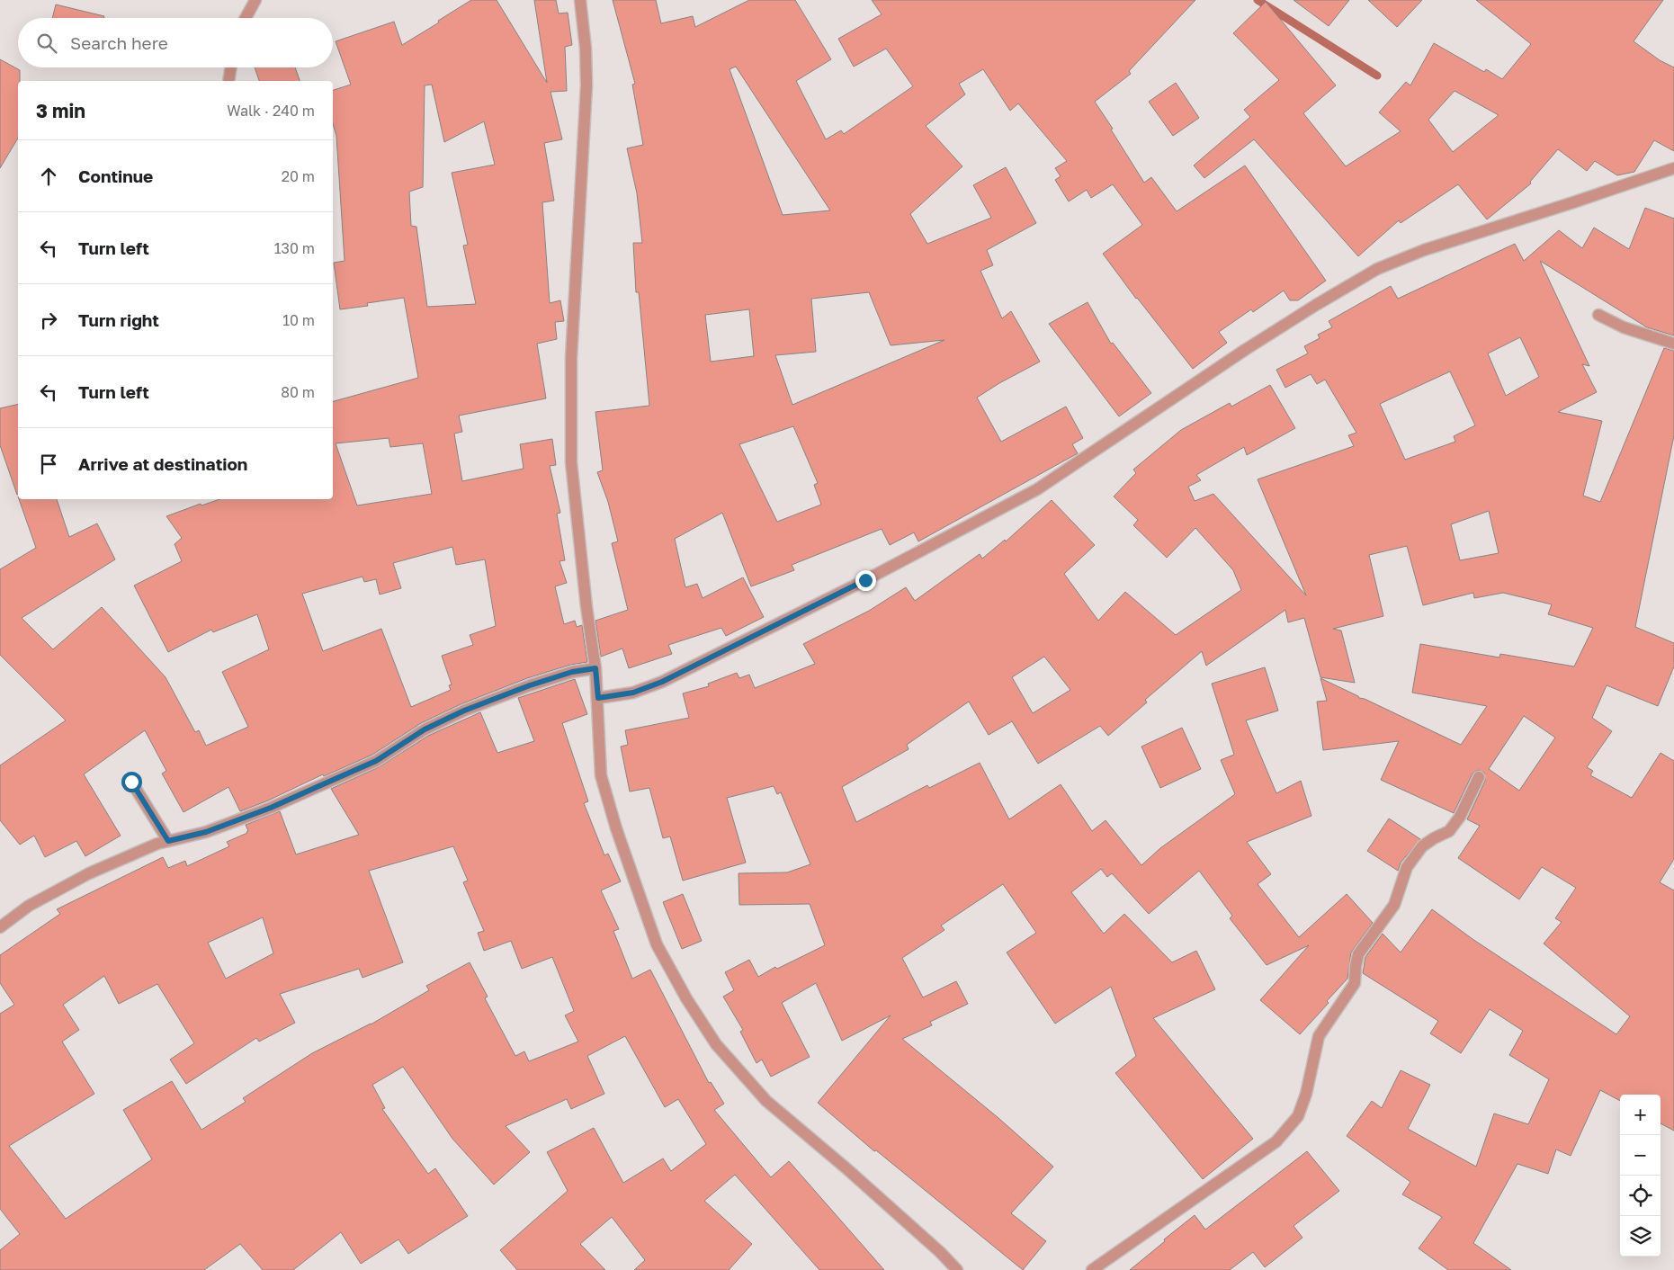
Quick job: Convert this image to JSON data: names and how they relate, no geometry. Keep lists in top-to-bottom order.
{
  "page": {
    "search": "Search here",
    "heading": ["3 min", "Walk · 240 m"],
    "list": [
      ["Continue", "20 m"],
      ["Turn left", "130 m"],
      ["Turn right", "10 m"],
      ["Turn left", "80 m"],
      "Arrive at destination"
    ],
    "map_buttons": ["+", "−"]
  }
}
